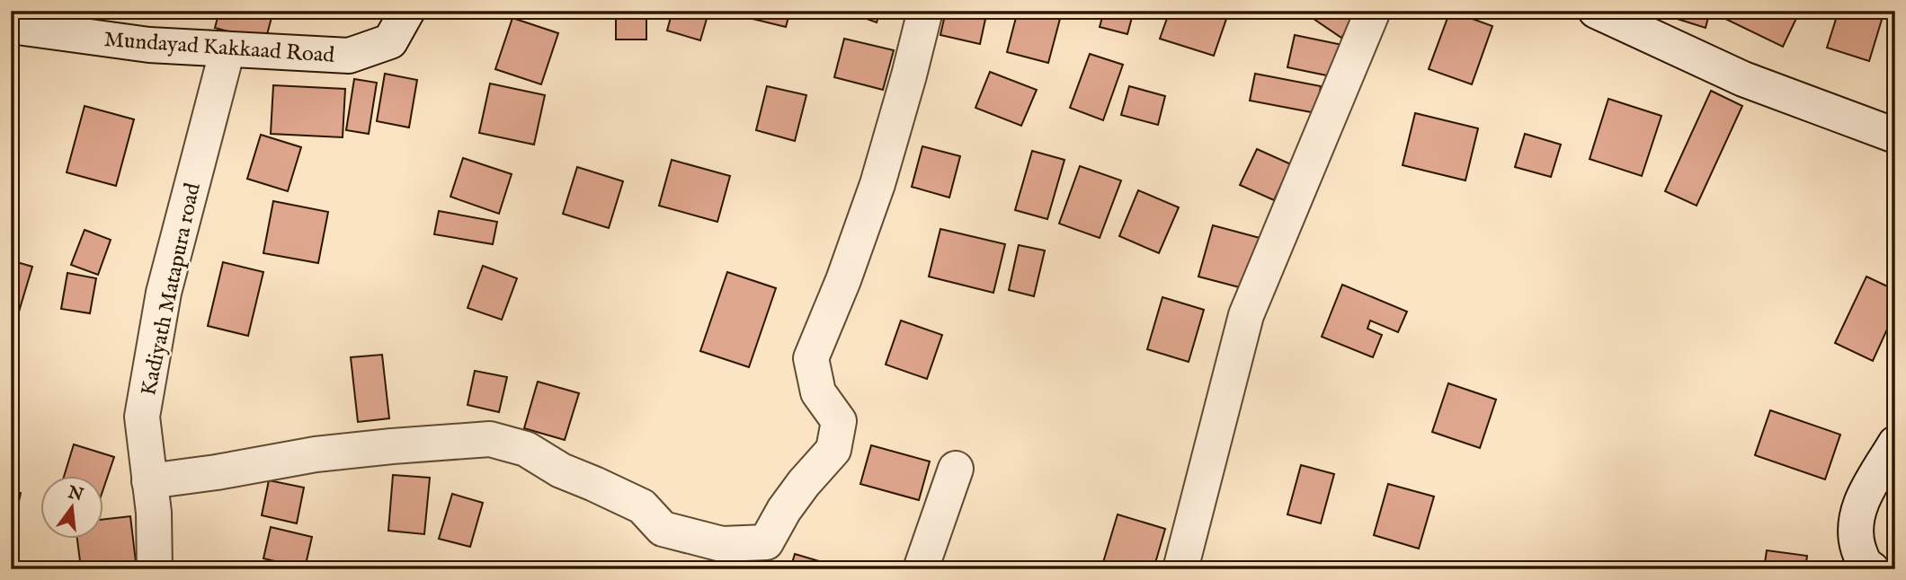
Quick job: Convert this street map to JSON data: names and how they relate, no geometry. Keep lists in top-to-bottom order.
{
  "streets": {
    "street": ["Mundayad Kakkaad Road", "Kadiyath Matapura road"]
  },
  "crossings": [
    ["Mundayad Kakkaad Road", "Kadiyath Matapura road"]
  ],
  "north": "top"
}
